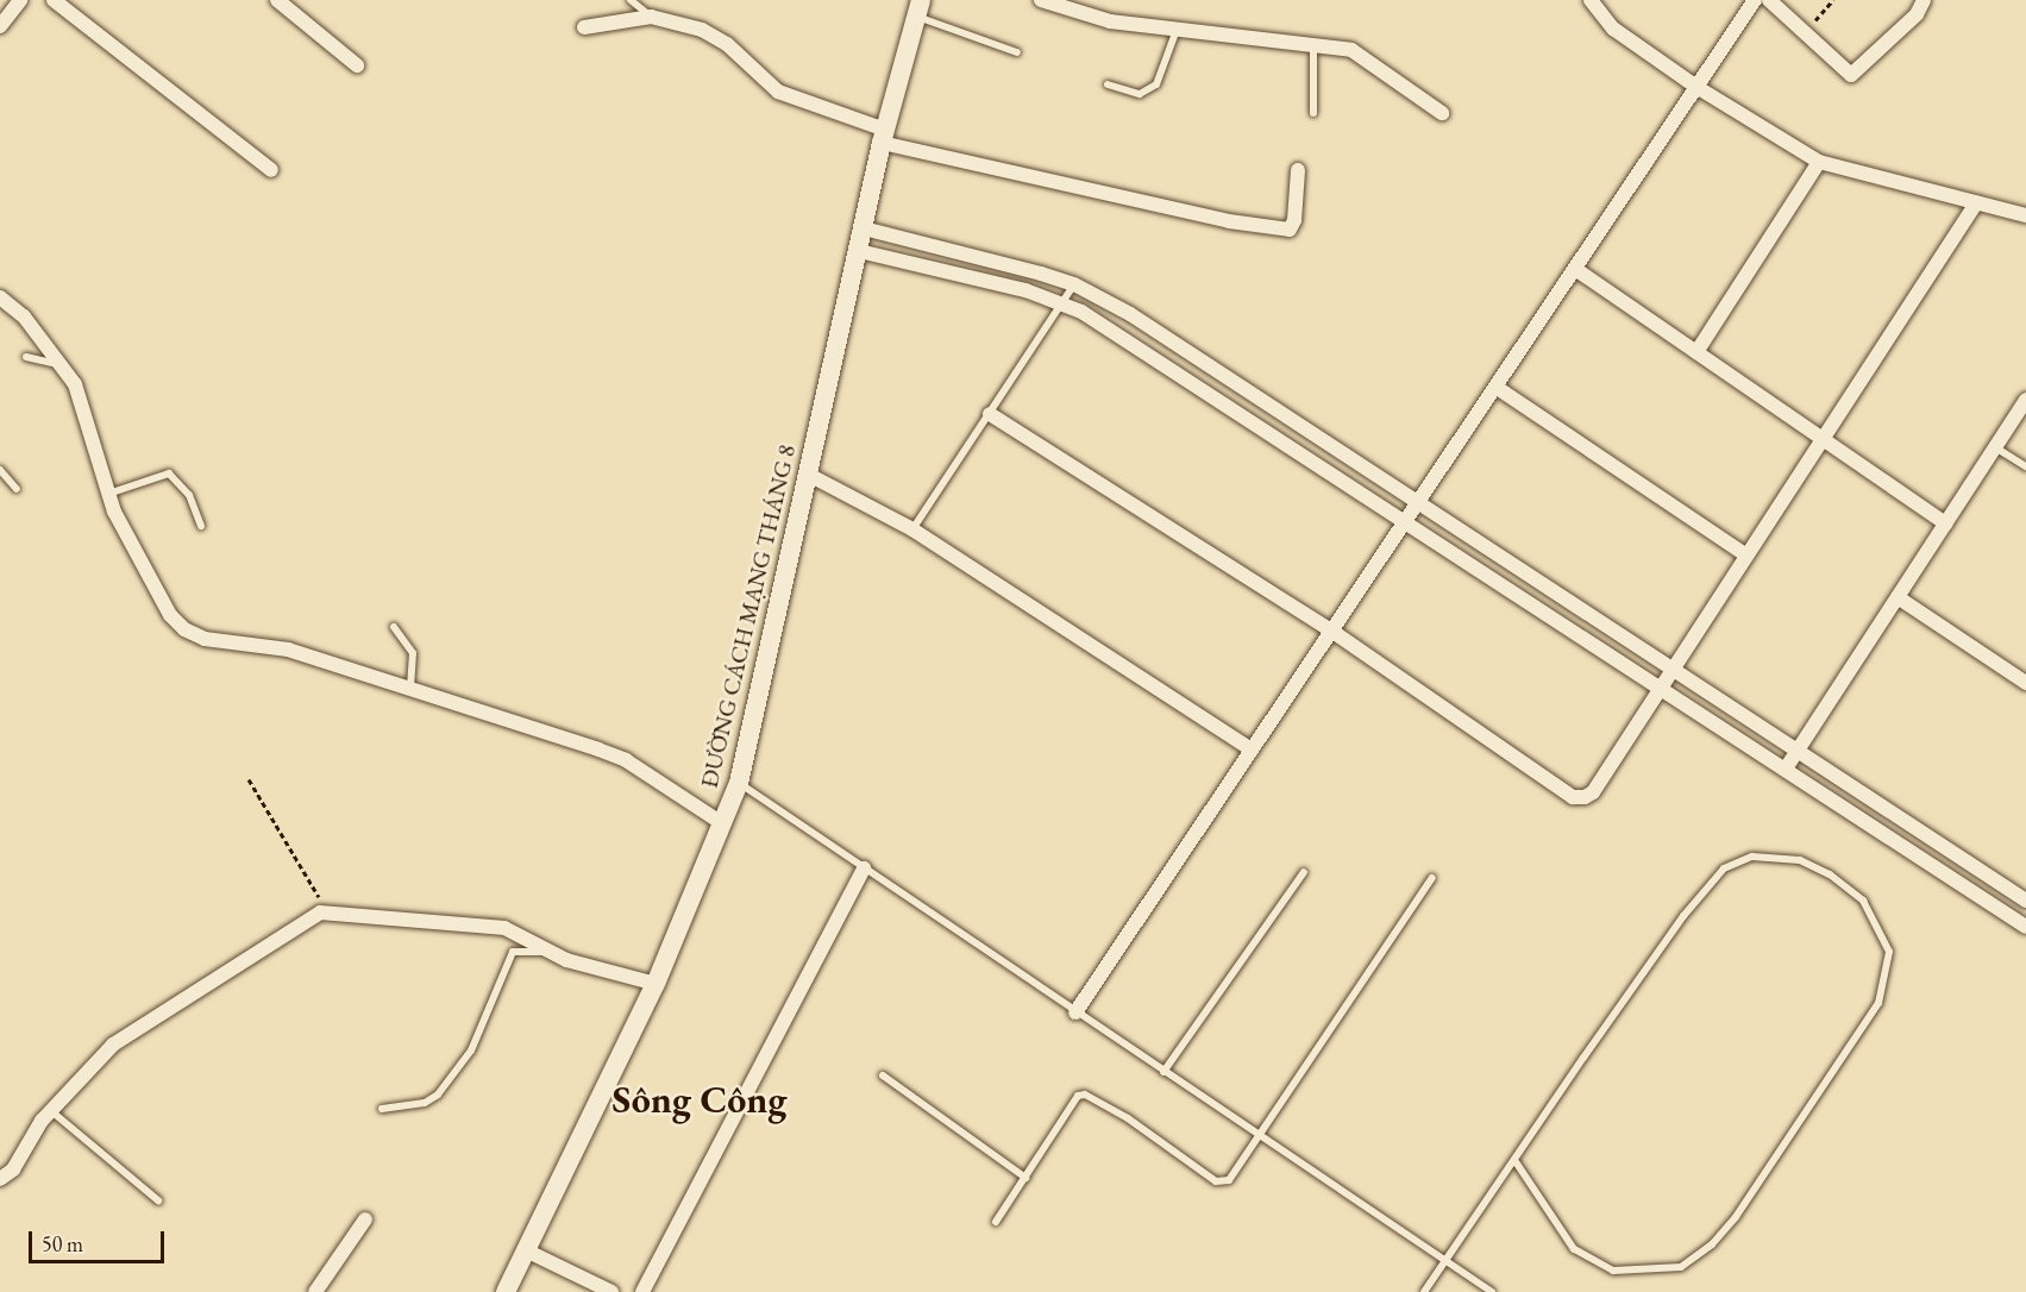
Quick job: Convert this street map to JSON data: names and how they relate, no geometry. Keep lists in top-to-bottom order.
{
  "streets": {
    "street": ["ĐƯỜNG CÁCH MẠNG THÁNG 8"]
  },
  "districts": ["Sông Công"],
  "scale_bar": "50 m"
}
